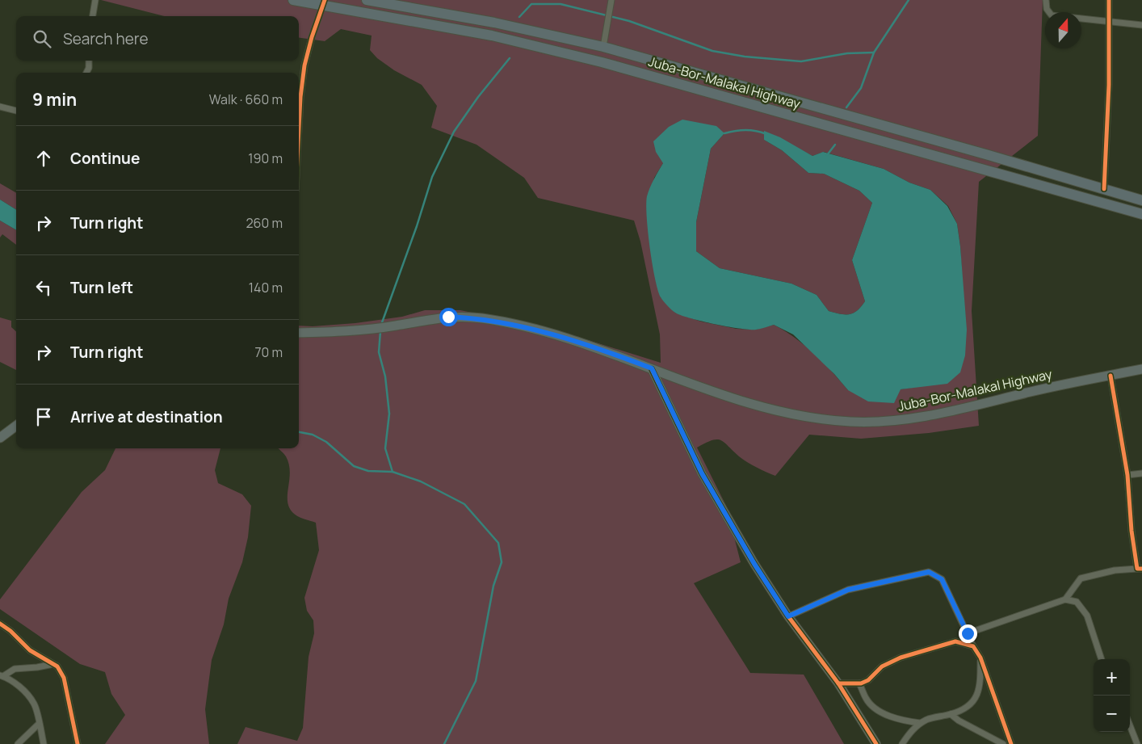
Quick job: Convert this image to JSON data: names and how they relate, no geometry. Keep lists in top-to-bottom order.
{
  "streets": {
    "highway": ["Juba-Bor-Malakal Highway"]
  },
  "north": "top",
  "page": {
    "search": "Search here",
    "heading": ["9 min", "Walk · 660 m"],
    "list": [
      ["Continue", "190 m"],
      ["Turn right", "260 m"],
      ["Turn left", "140 m"],
      ["Turn right", "70 m"],
      "Arrive at destination"
    ],
    "map_buttons": ["+", "−"]
  }
}
